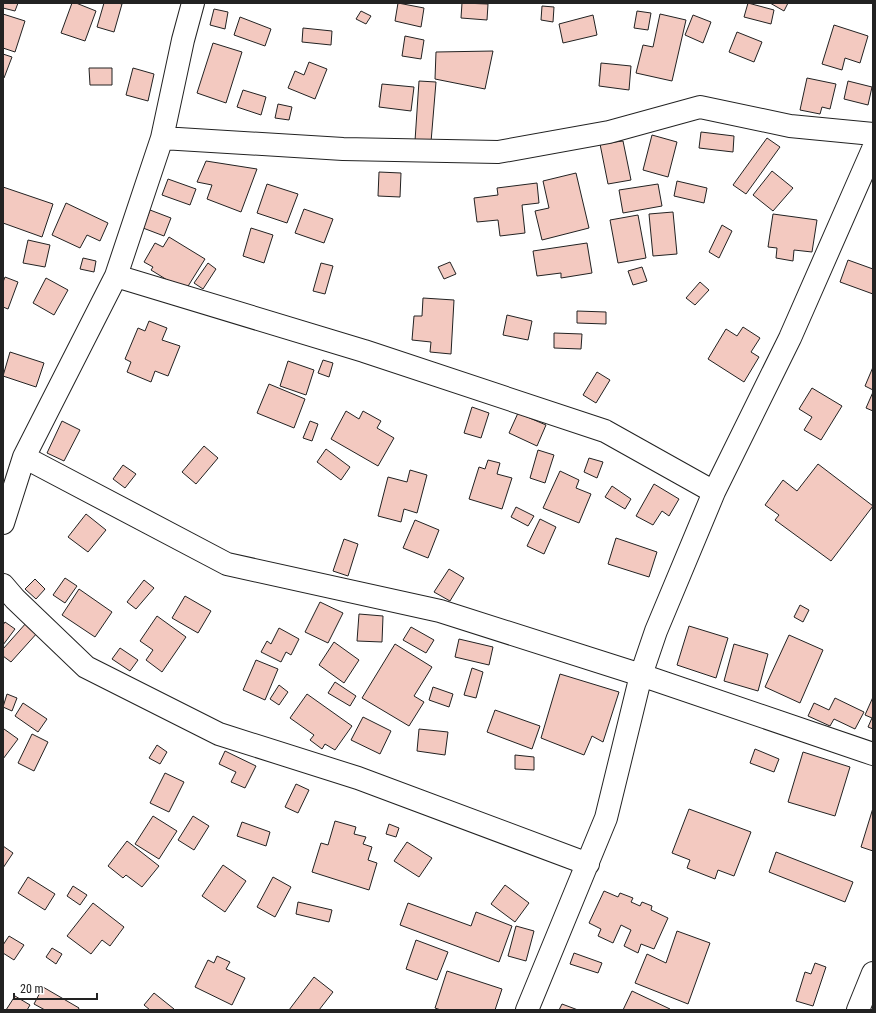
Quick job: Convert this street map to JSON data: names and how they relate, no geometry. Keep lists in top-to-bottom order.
{
  "scale_bar": "20 m"
}
